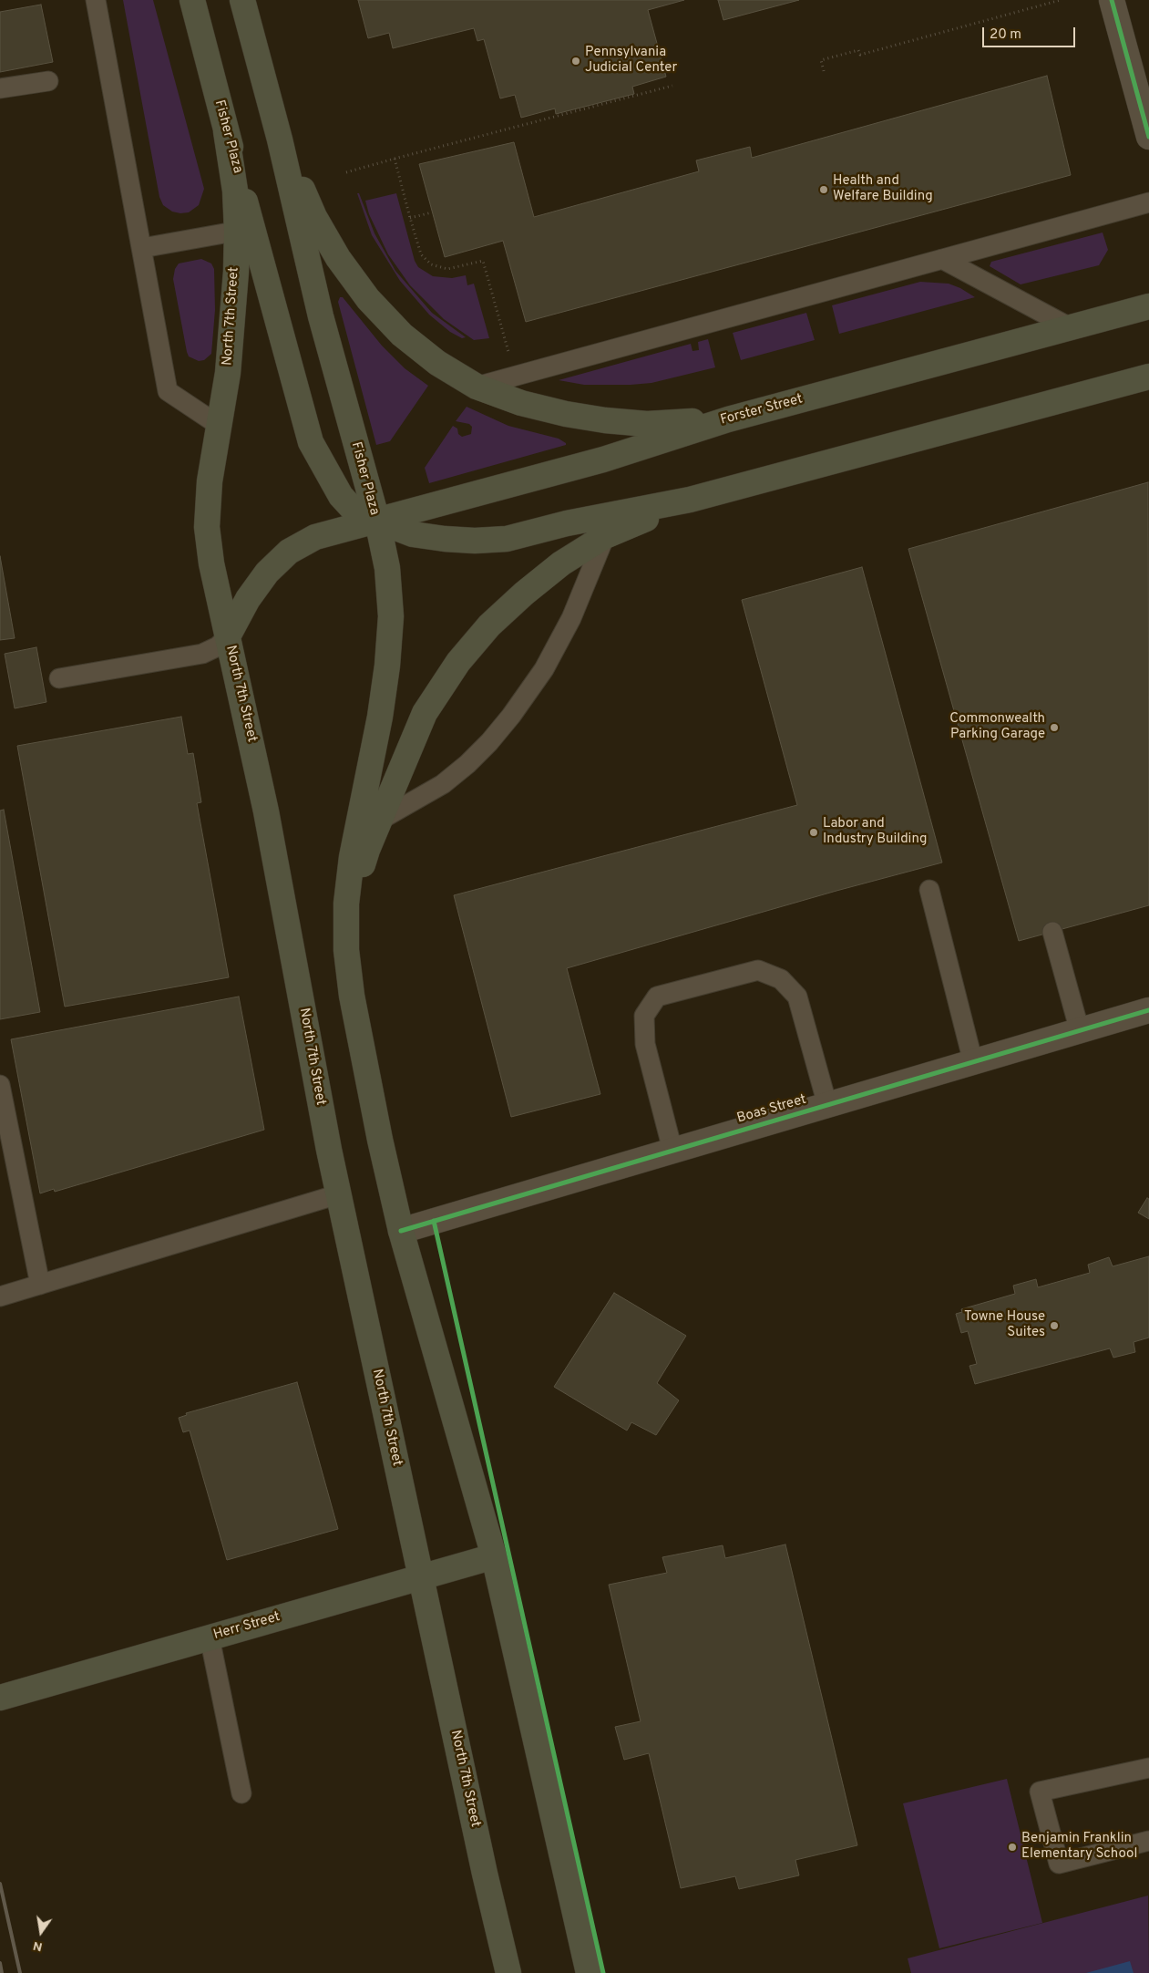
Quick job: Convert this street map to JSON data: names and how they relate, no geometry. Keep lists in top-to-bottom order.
{
  "streets": {
    "main road": [
      "Fisher Plaza",
      "North 7th Street",
      "Forster Street",
      "Herr Street"
    ],
    "street": ["Boas Street"]
  },
  "crossings": [
    ["Fisher Plaza", "North 7th Street"],
    ["Fisher Plaza", "Forster Street"],
    ["North 7th Street", "Forster Street"],
    ["North 7th Street", "Herr Street"]
  ],
  "places": [
    "Pennsylvania Judicial Center",
    "Health and Welfare Building",
    "Commonwealth Parking Garage",
    "Labor and Industry Building",
    "Towne House Suites",
    "Benjamin Franklin Elementary School"
  ],
  "scale_bar": "20 m",
  "north": "bottom"
}
